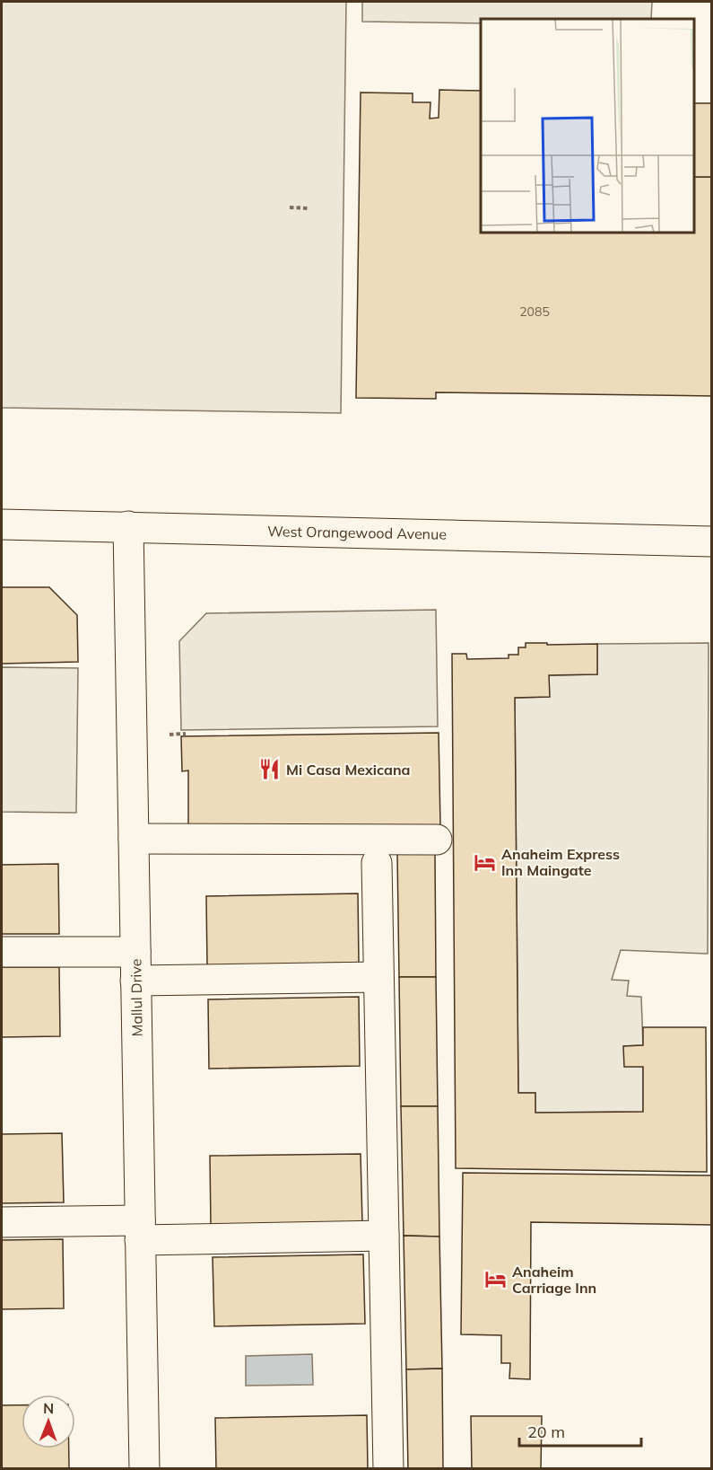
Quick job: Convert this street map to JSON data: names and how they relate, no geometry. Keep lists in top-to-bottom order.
{
  "streets": {
    "street": ["West Orangewood Avenue", "Mallul Drive"]
  },
  "crossings": [
    ["West Orangewood Avenue", "Mallul Drive"]
  ],
  "places": {
    "restaurant": ["Mi Casa Mexicana"],
    "hotel": ["Anaheim Express Inn Maingate", "Anaheim Carriage Inn"]
  },
  "house_numbers": ["2085"],
  "scale_bar": "20 m",
  "north": "top"
}
